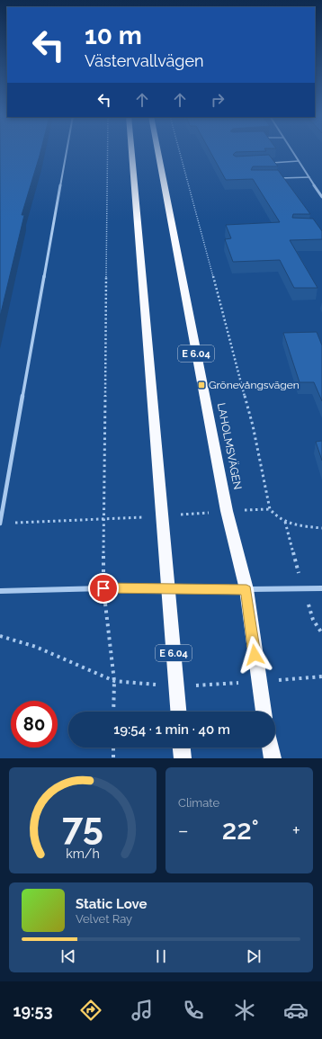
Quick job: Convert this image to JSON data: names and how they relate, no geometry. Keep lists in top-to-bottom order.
{
  "streets": {
    "highway": ["E 6.04", "LAHOLMSVÄGEN"]
  },
  "places": {
    "transit": ["Grönevångsvägen"]
  },
  "page": {
    "turn": ["10 m", "Västervallvägen"],
    "limit": "80",
    "trip": "19:54 · 1 min · 40 m",
    "tile": "Climate",
    "heat": ["−", "22°", "+"],
    "song": ["Static Love", "Velvet Ray"],
    "tabs": "19:53",
    "gauge": ["75", "km/h"]
  }
}
